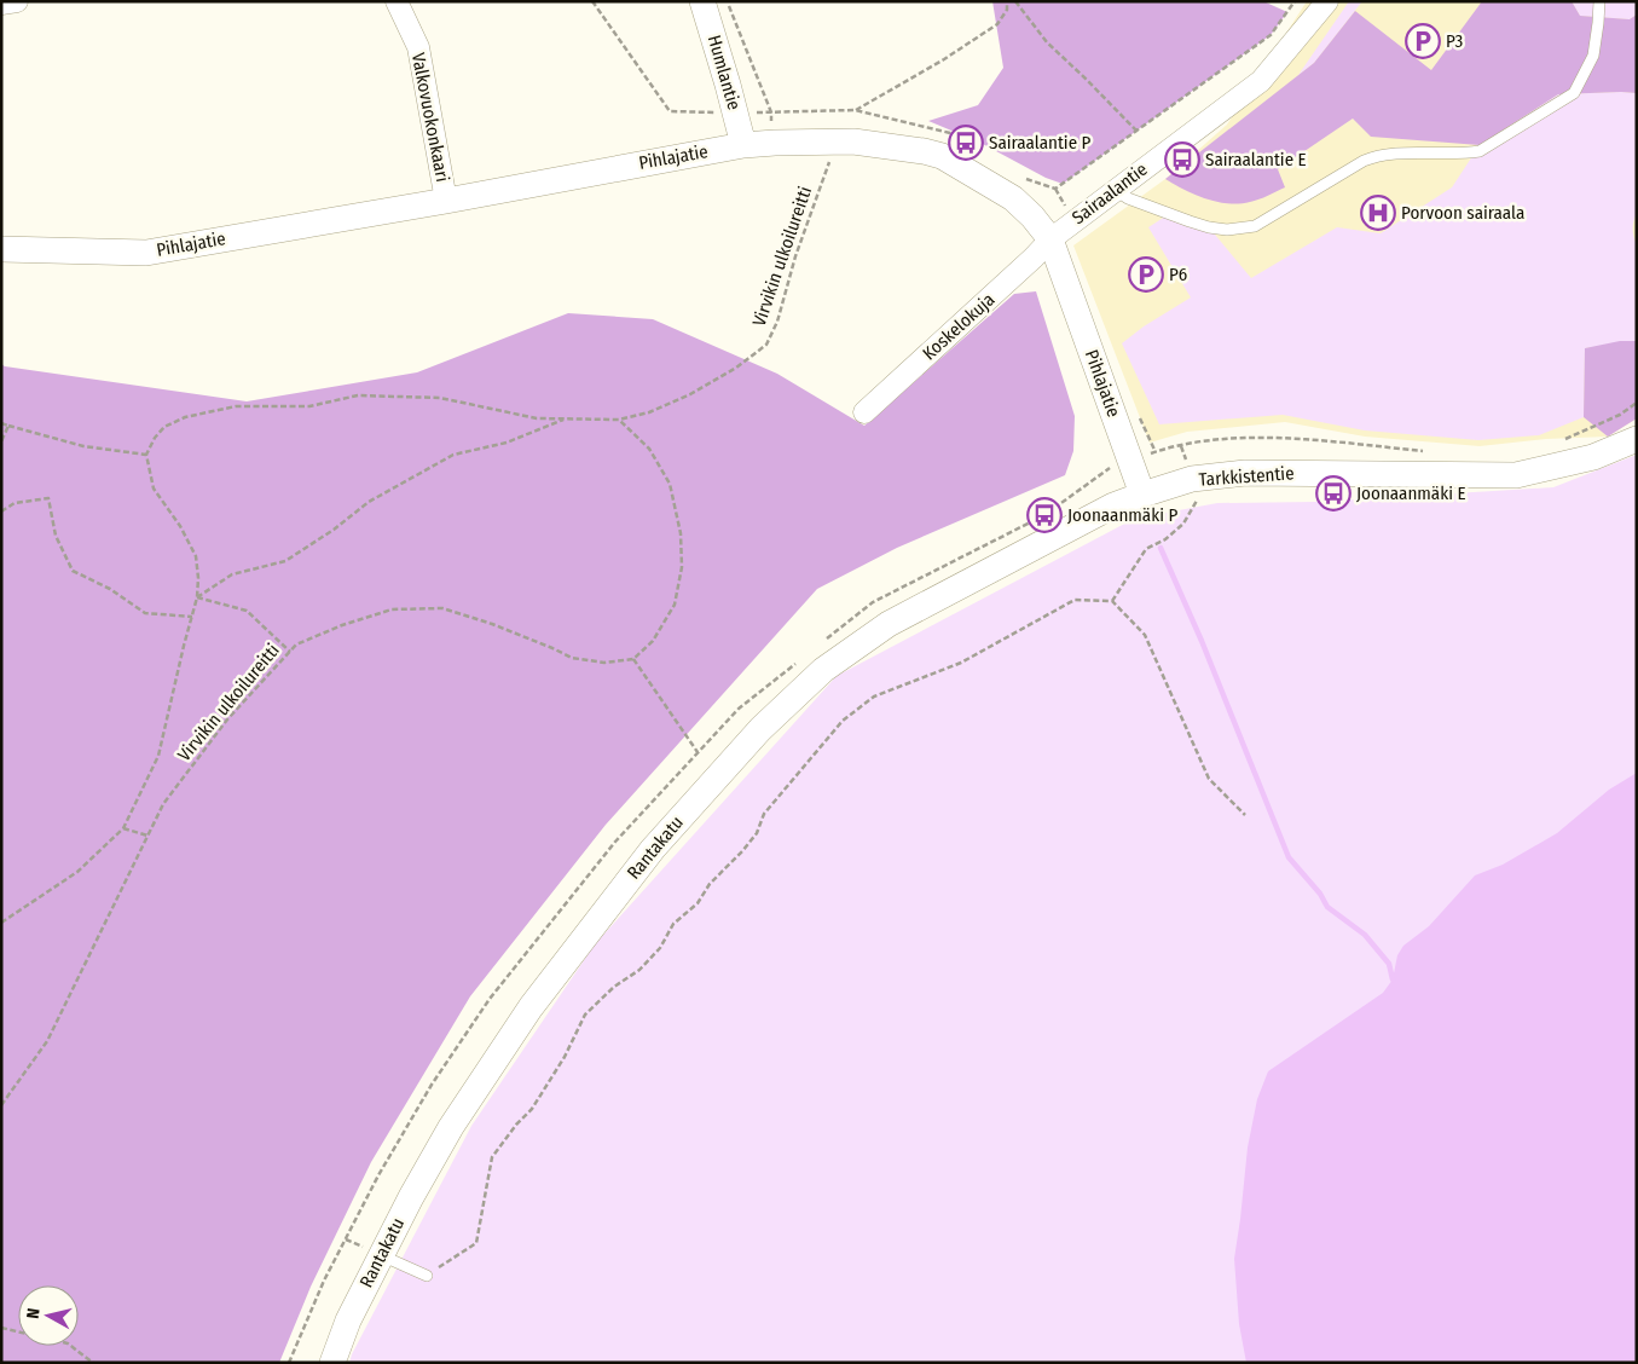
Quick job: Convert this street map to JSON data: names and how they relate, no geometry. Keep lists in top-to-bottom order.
{
  "streets": {
    "street": [
      "Humlantie",
      "Valkovuokonkaari",
      "Pihlajatie",
      "Sairaalantie",
      "Koskelokuja",
      "Tarkkistentie",
      "Rantakatu"
    ],
    "path": ["Virvikin ulkoilureitti"]
  },
  "crossings": [
    ["Humlantie", "Pihlajatie"],
    ["Valkovuokonkaari", "Pihlajatie"],
    ["Pihlajatie", "Sairaalantie"],
    ["Pihlajatie", "Koskelokuja"],
    ["Pihlajatie", "Tarkkistentie"],
    ["Pihlajatie", "Rantakatu"],
    ["Sairaalantie", "Koskelokuja"],
    ["Tarkkistentie", "Rantakatu"]
  ],
  "places": {
    "parking": ["P3", "P6"],
    "bus stop": [
      "Sairaalantie P",
      "Sairaalantie E",
      "Joonaanmäki E",
      "Joonaanmäki P"
    ],
    "hospital": ["Porvoon sairaala"]
  },
  "north": "left"
}
